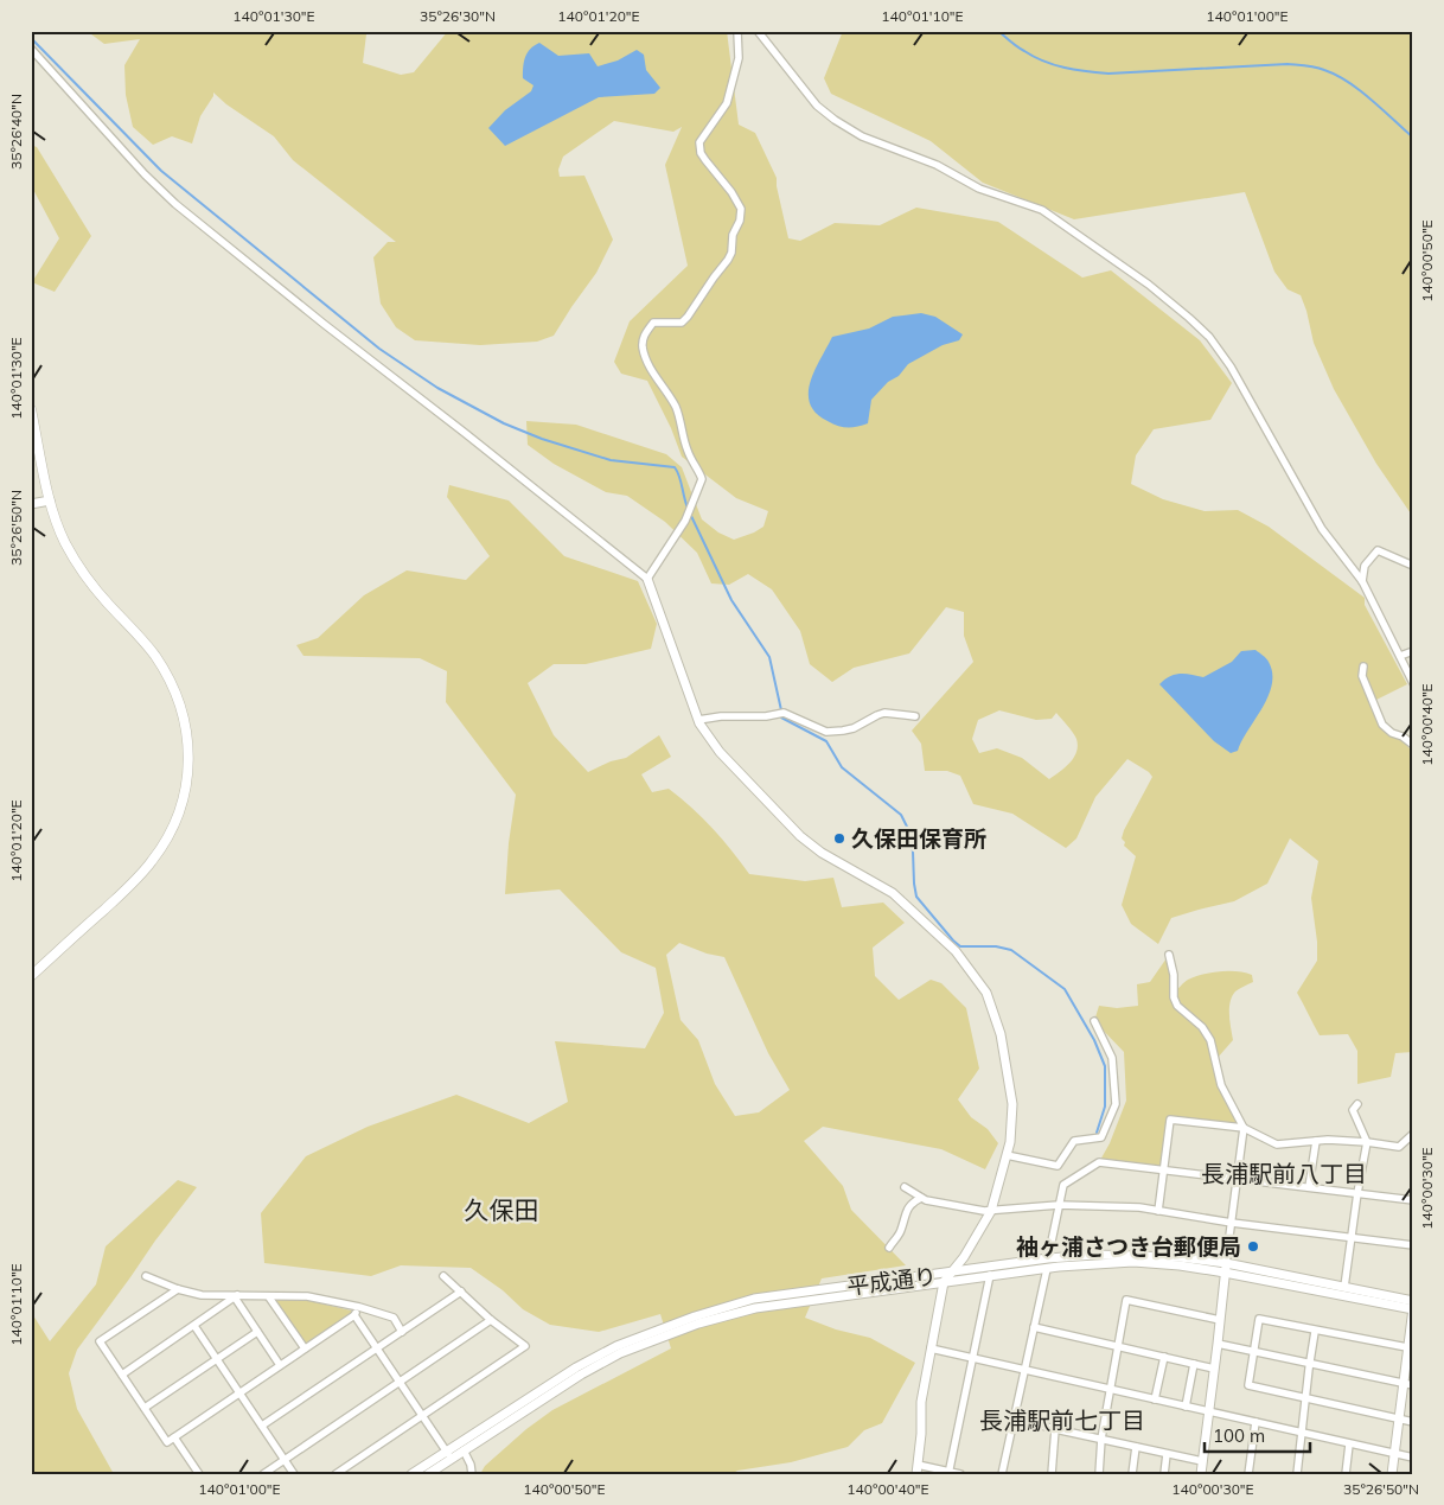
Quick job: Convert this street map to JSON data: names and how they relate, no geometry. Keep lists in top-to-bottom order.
{
  "streets": {
    "street": ["平成通り"]
  },
  "districts": ["長浦駅前八丁目", "久保田", "長浦駅前七丁目"],
  "places": ["久保田保育所", "袖ヶ浦さつき台郵便局"],
  "scale_bar": "100 m",
  "coordinates": [
    "140°01'30\"E",
    "35°26'30\"N",
    "140°01'20\"E",
    "140°01'10\"E",
    "140°01'00\"E",
    "35°26'40\"N",
    "140°00'50\"E",
    "35°26'50\"N",
    "140°00'40\"E",
    "140°00'30\"E"
  ]
}
